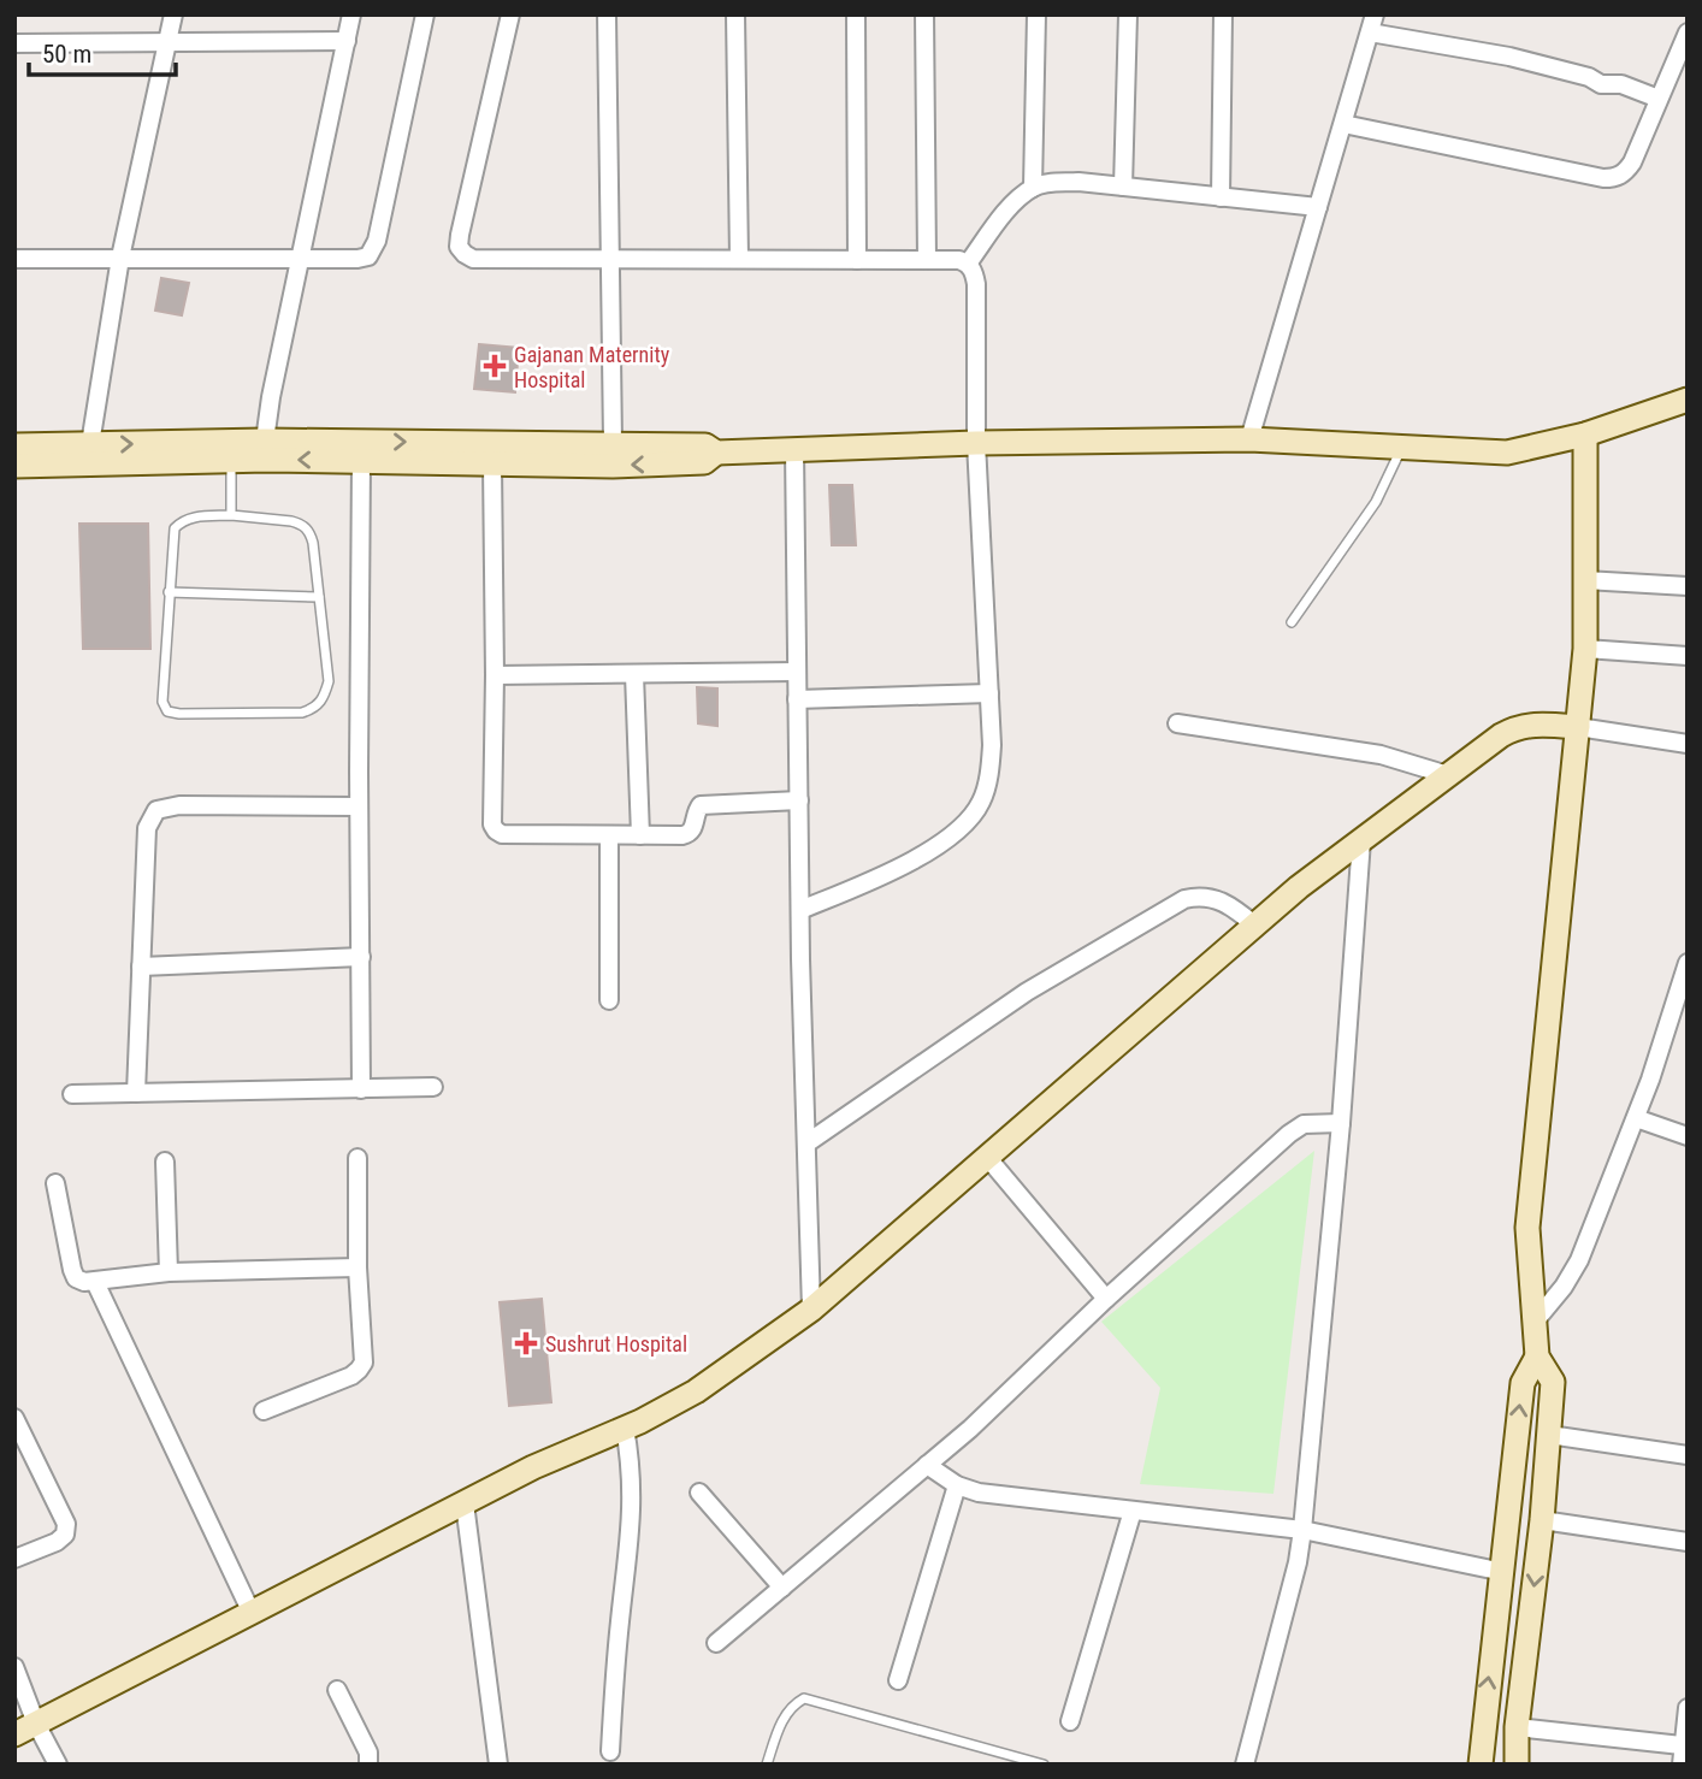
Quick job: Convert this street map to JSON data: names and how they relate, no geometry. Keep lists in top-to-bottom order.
{
  "places": {
    "health": ["Gajanan Maternity Hospital", "Sushrut Hospital"]
  },
  "scale_bar": "50 m"
}
